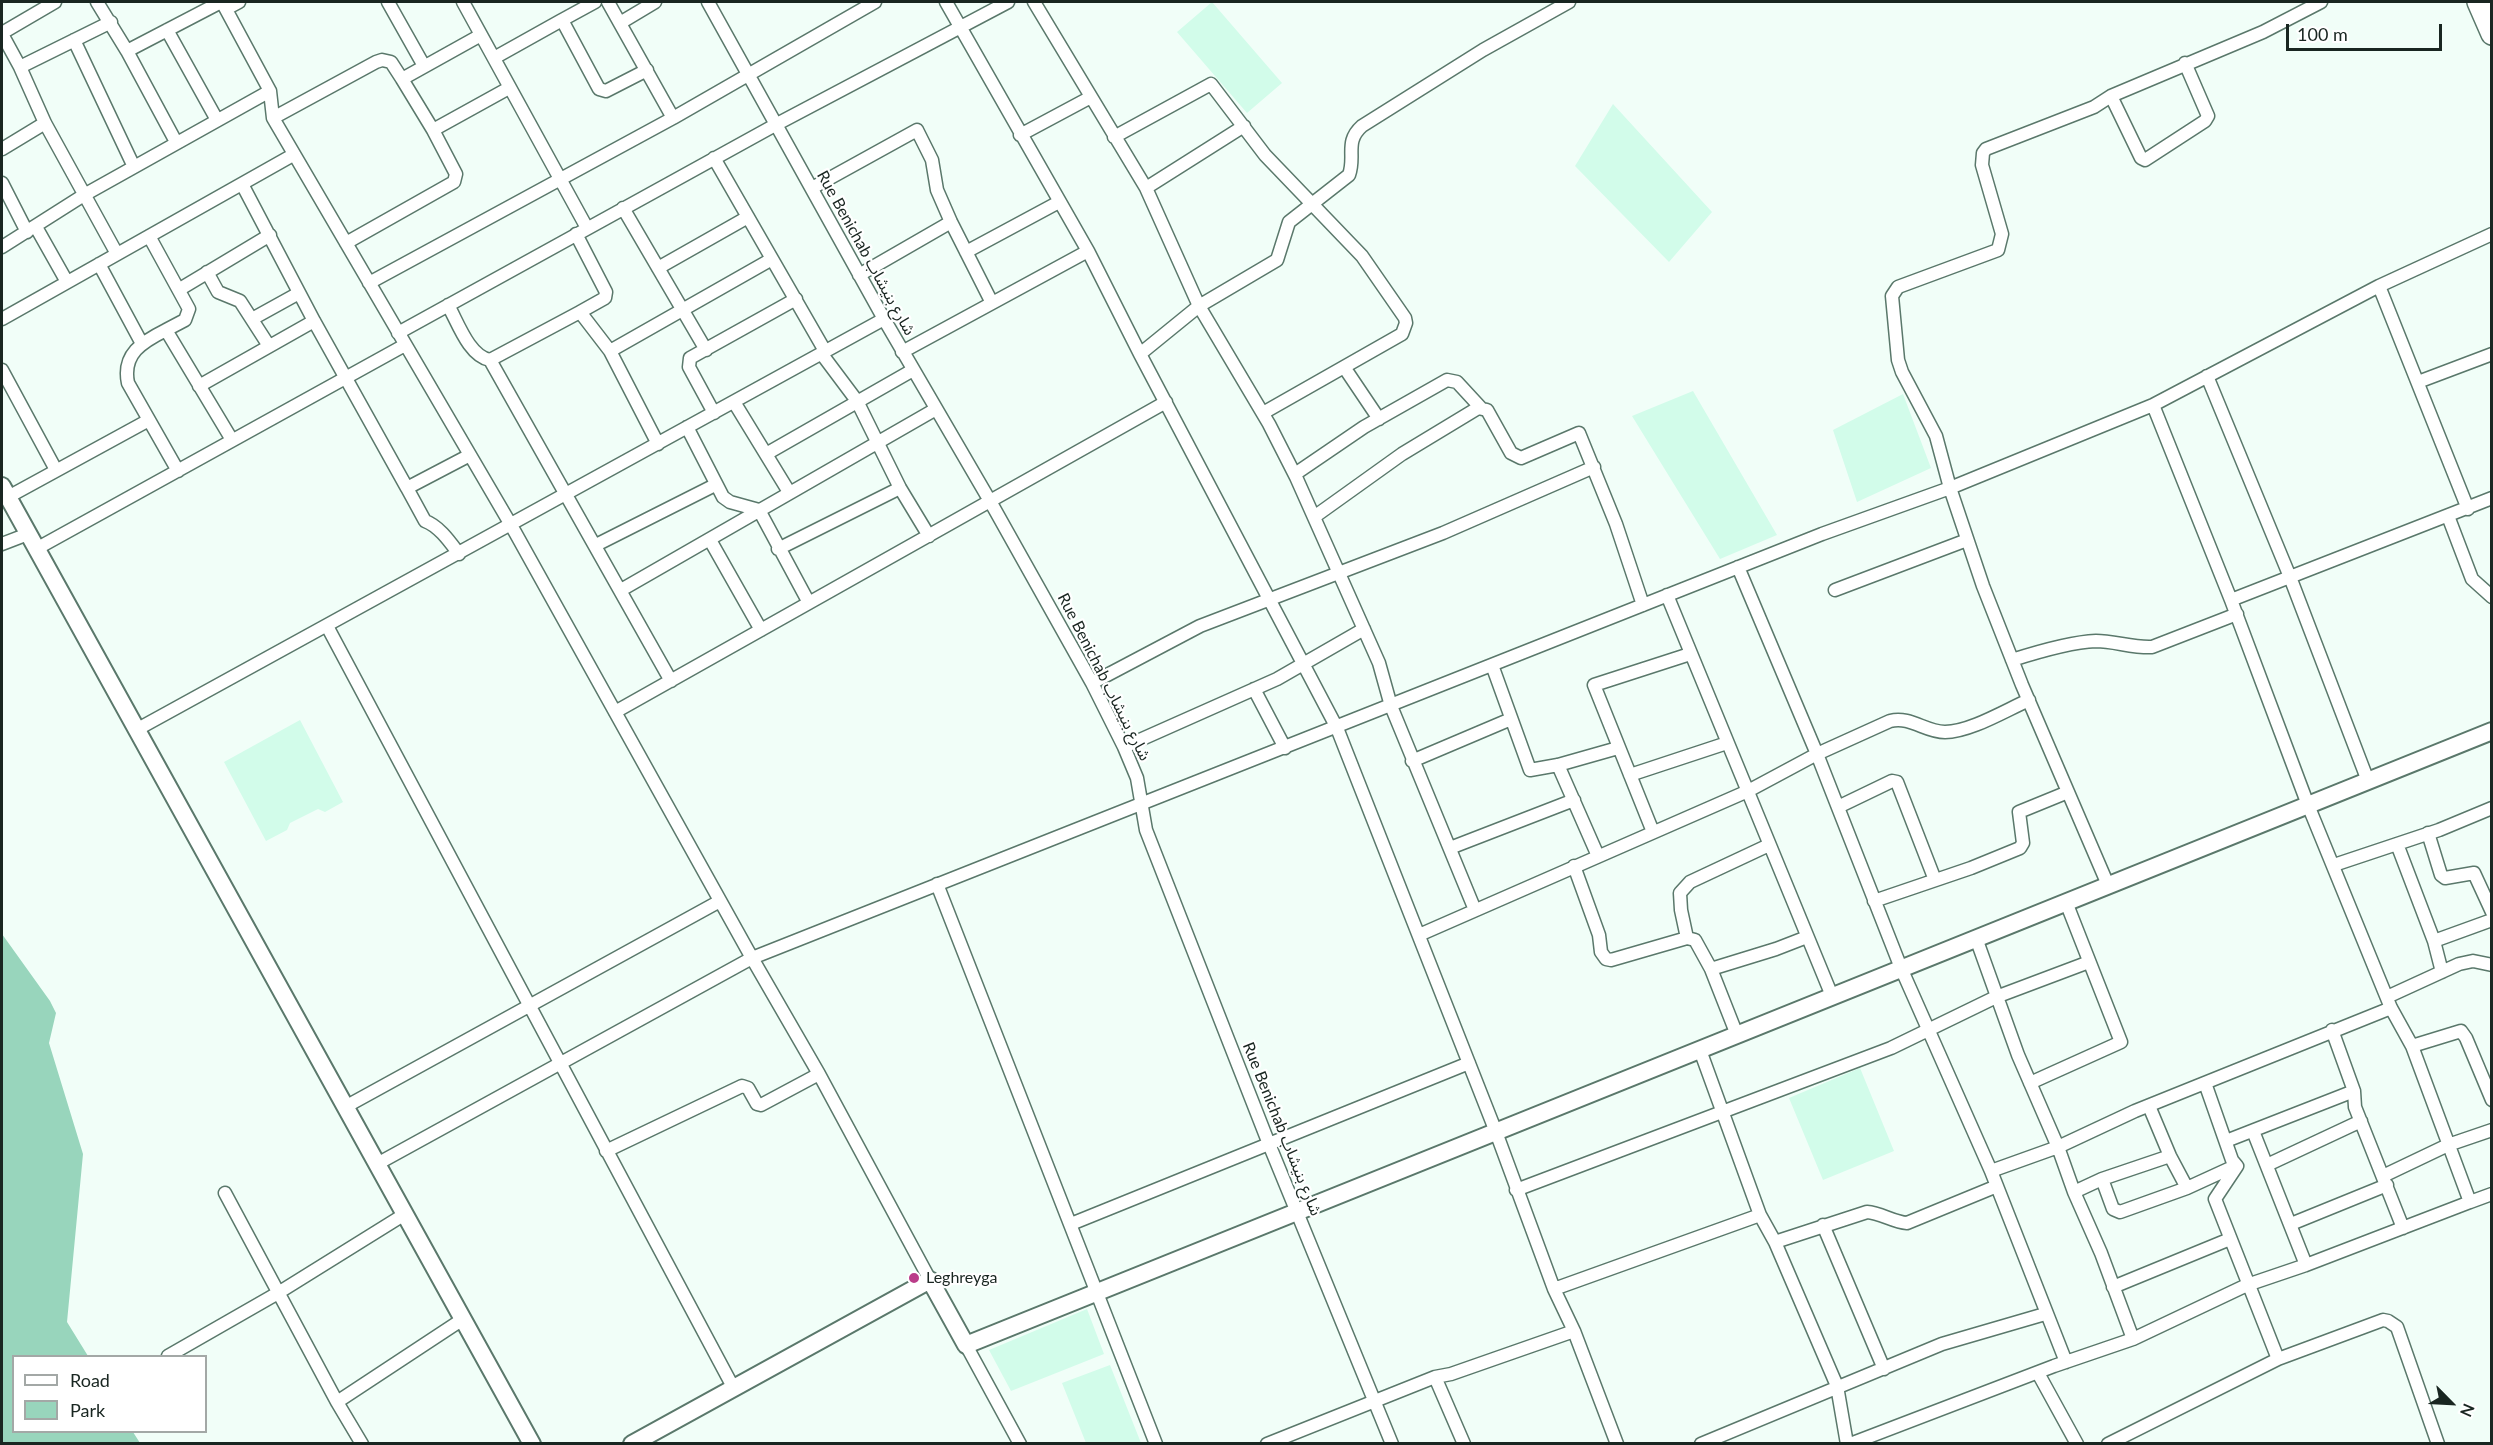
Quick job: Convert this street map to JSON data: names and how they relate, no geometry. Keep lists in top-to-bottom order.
{
  "streets": {
    "street": ["Rue Benichab شارع بنيشاب"]
  },
  "places": ["Leghreyga"],
  "legend": ["Road", "Park"],
  "scale_bar": "100 m",
  "north": "bottom right"
}
